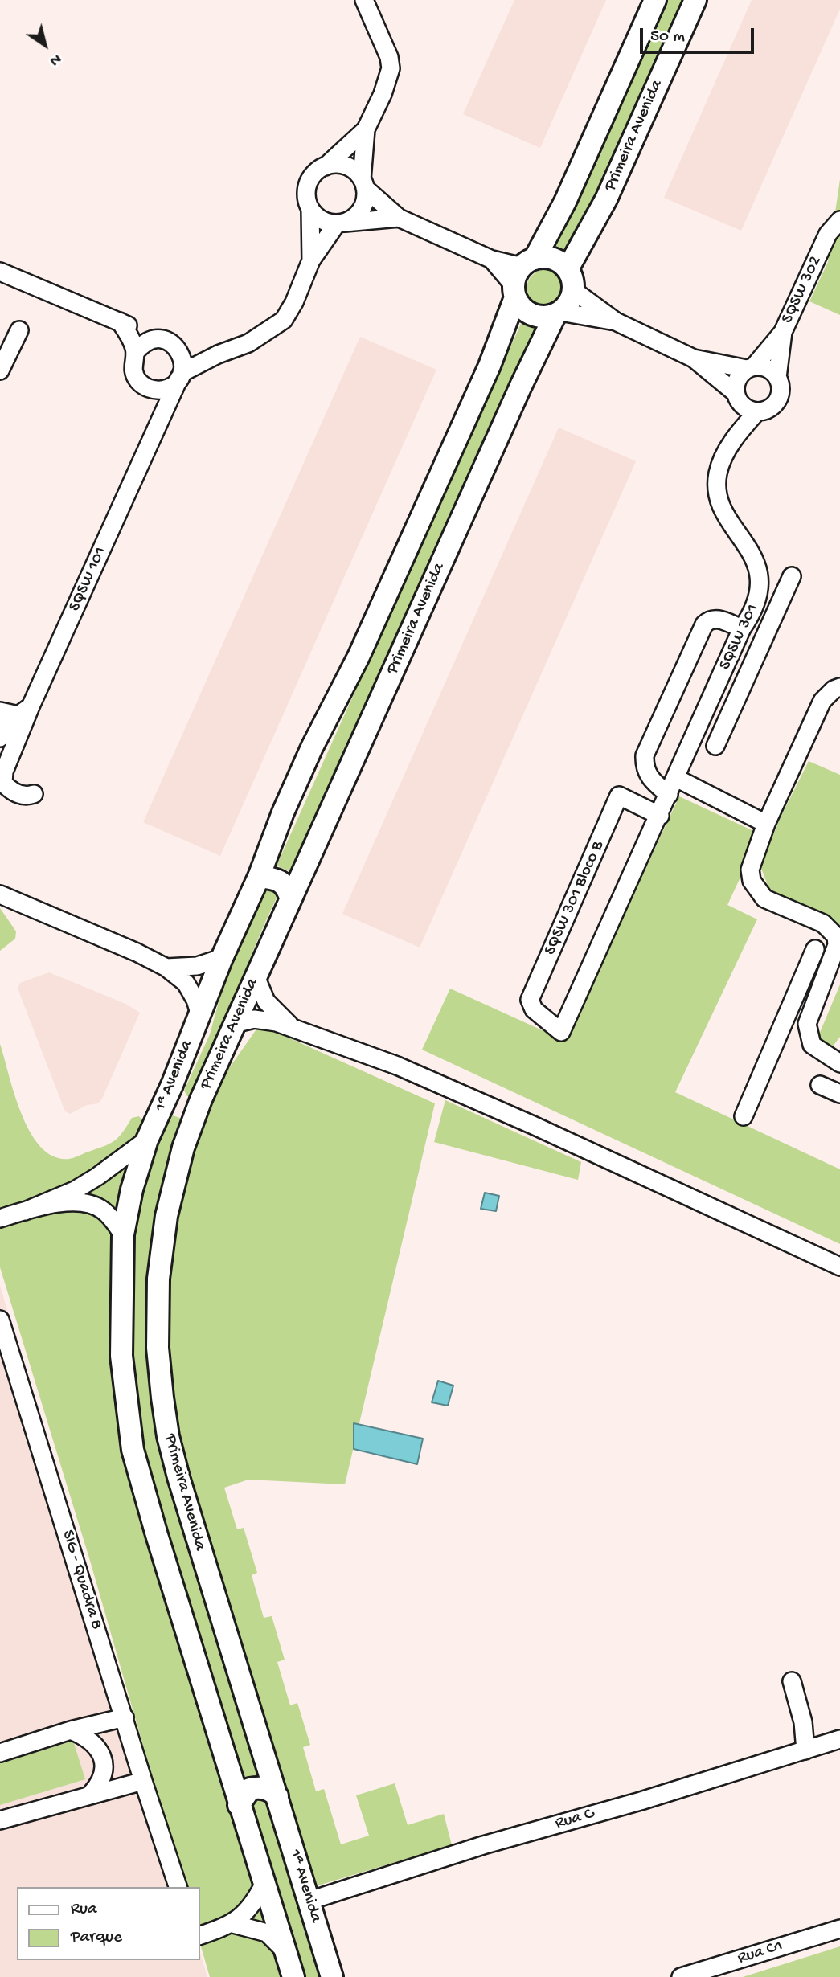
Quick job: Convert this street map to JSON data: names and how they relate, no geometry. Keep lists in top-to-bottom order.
{
  "streets": {
    "main road": ["Primeira Avenida", "1ª Avenida"],
    "street": [
      "SQSW 302",
      "SQSW 101",
      "SQSW 301",
      "SQSW 301 Bloco B",
      "SIG - Quadra 8",
      "Rua C",
      "Rua C1"
    ]
  },
  "crossings": [
    ["Primeira Avenida", "1ª Avenida"],
    ["SQSW 302", "SQSW 301"],
    ["SQSW 301", "SQSW 301 Bloco B"],
    ["1ª Avenida", "Rua C"]
  ],
  "legend": ["Rua", "Parque"],
  "scale_bar": "50 m",
  "north": "bottom right"
}
